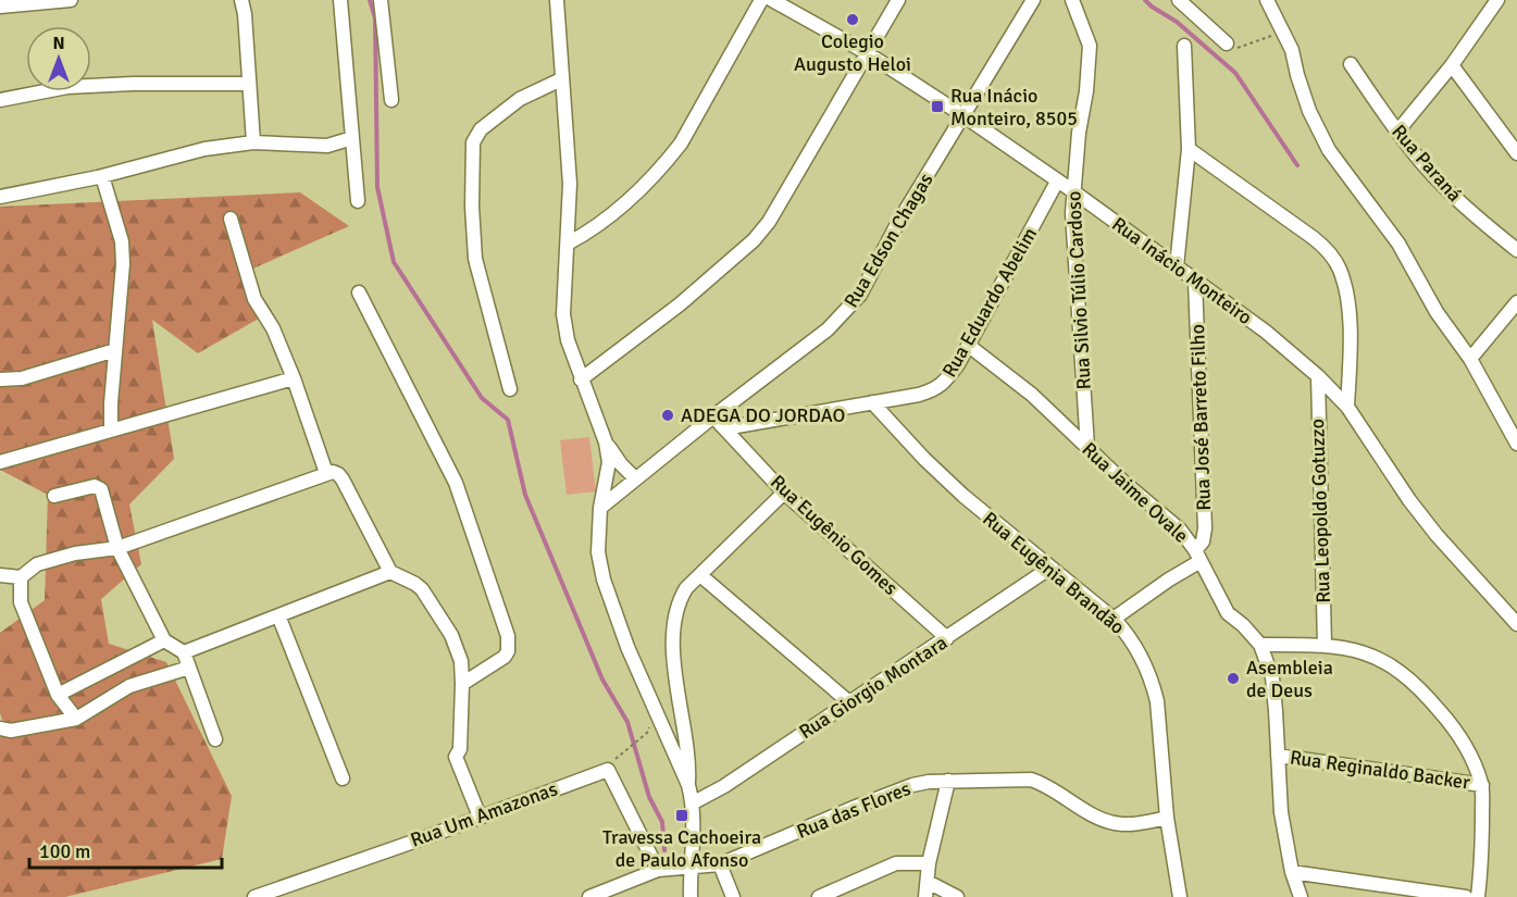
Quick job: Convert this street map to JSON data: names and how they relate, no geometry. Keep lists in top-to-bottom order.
{
  "streets": {
    "street": [
      "Rua Paraná",
      "Rua Edson Chagas",
      "Rua Inácio Monteiro",
      "Rua Silvio Túlio Cardoso",
      "Rua Eduardo Abelim",
      "Rua José Barreto Filho",
      "Rua Jaime Ovale",
      "Rua Leopoldo Gotuzzo",
      "Rua Eugênio Gomes",
      "Rua Eugênia Brandão",
      "Rua Giorgio Montara",
      "Rua Reginaldo Backer",
      "Rua das Flores",
      "Rua Um Amazonas"
    ]
  },
  "crossings": [
    ["Rua Edson Chagas", "Rua Inácio Monteiro"],
    ["Rua Inácio Monteiro", "Rua Silvio Túlio Cardoso"],
    ["Rua Inácio Monteiro", "Rua Eduardo Abelim"],
    ["Rua Inácio Monteiro", "Rua José Barreto Filho"],
    ["Rua Inácio Monteiro", "Rua Leopoldo Gotuzzo"],
    ["Rua Silvio Túlio Cardoso", "Rua Jaime Ovale"],
    ["Rua Eduardo Abelim", "Rua Jaime Ovale"],
    ["Rua Eduardo Abelim", "Rua Eugênio Gomes"],
    ["Rua Eduardo Abelim", "Rua Eugênia Brandão"],
    ["Rua José Barreto Filho", "Rua Jaime Ovale"],
    ["Rua Jaime Ovale", "Rua Reginaldo Backer"],
    ["Rua Eugênio Gomes", "Rua Giorgio Montara"],
    ["Rua Eugênia Brandão", "Rua Giorgio Montara"],
    ["Rua Eugênia Brandão", "Rua das Flores"],
    ["Rua das Flores", "Rua Um Amazonas"]
  ],
  "places": {
    "other": ["Colegio Augusto Heloi", "ADEGA DO JORDAO", "Asembleia de Deus"],
    "transit": ["Rua Inácio Monteiro, 8505", "Travessa Cachoeira de Paulo Afonso"]
  },
  "scale_bar": "100 m",
  "north": "top"
}
